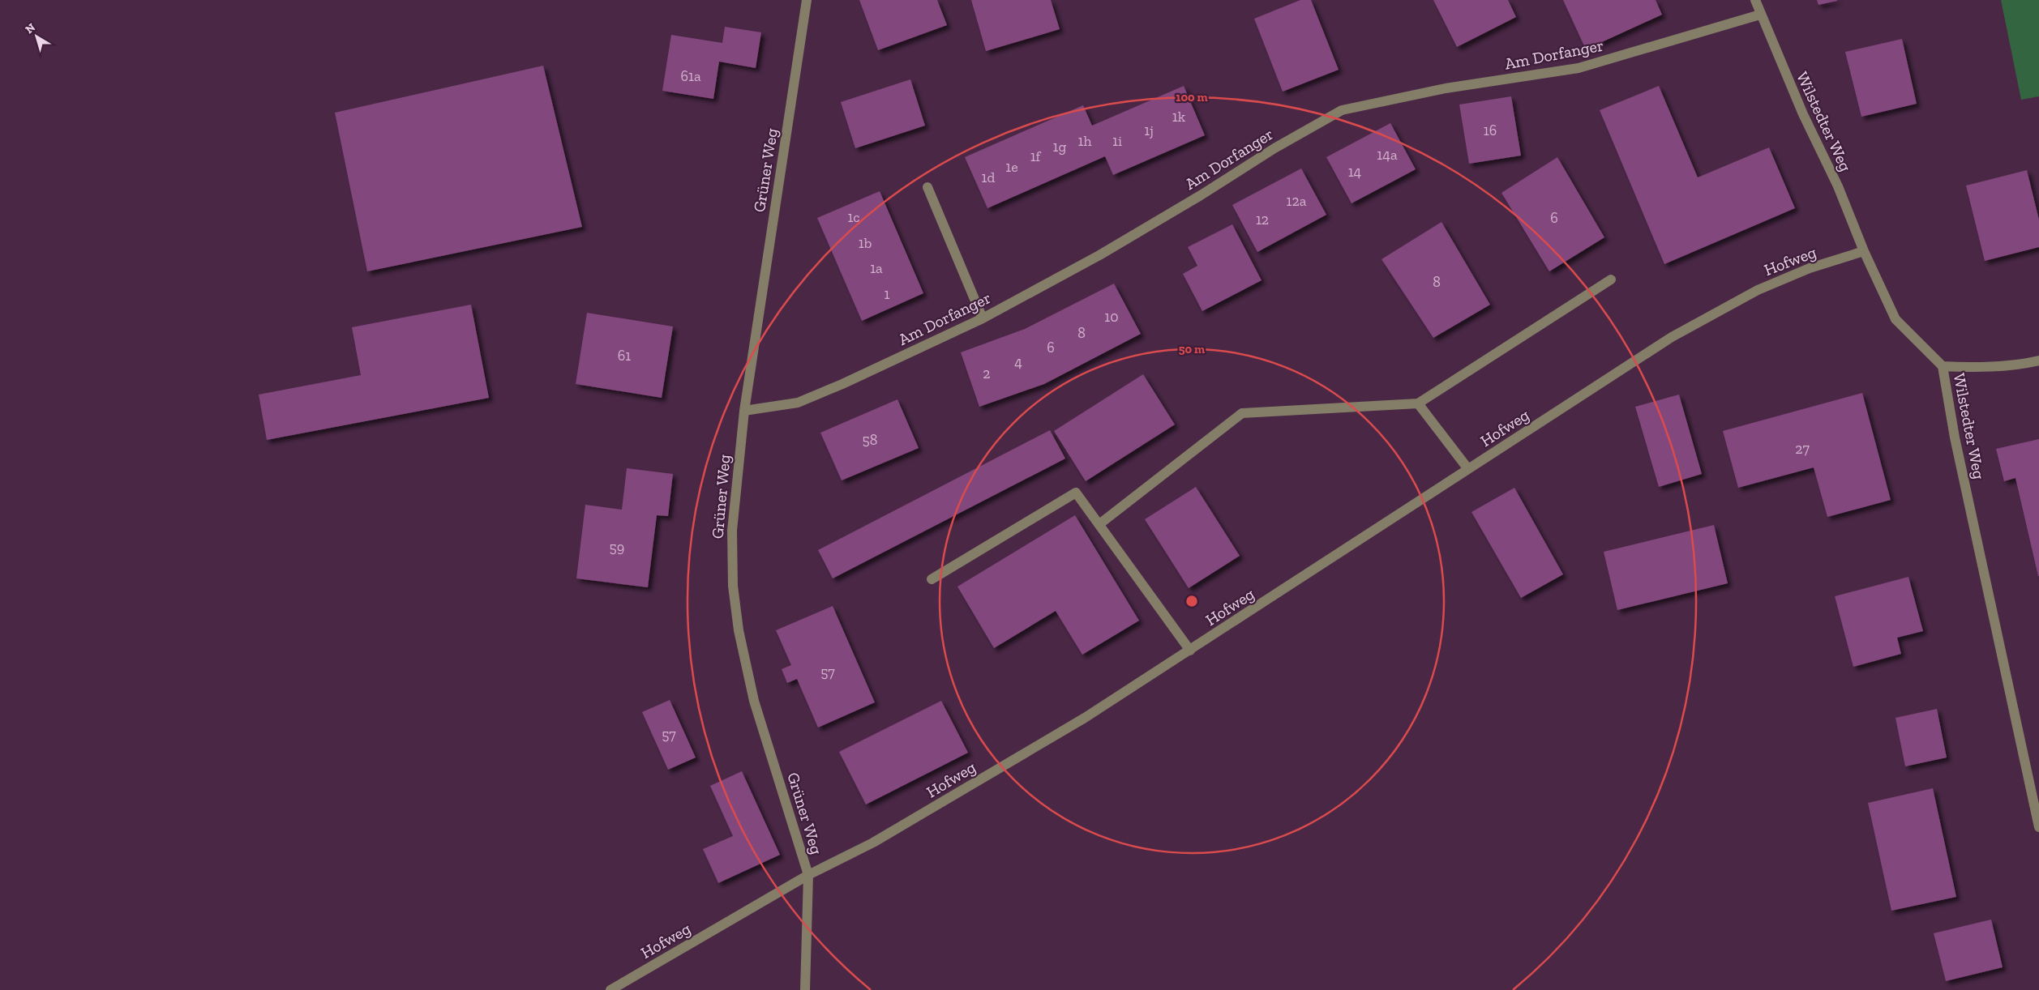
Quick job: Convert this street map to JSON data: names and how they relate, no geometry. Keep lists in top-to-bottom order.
{
  "streets": {
    "street": [
      "Am Dorfanger",
      "Wilstedter Weg",
      "Grüner Weg",
      "Hofweg"
    ]
  },
  "crossings": [
    ["Am Dorfanger", "Wilstedter Weg"],
    ["Am Dorfanger", "Grüner Weg"],
    ["Wilstedter Weg", "Hofweg"],
    ["Grüner Weg", "Hofweg"]
  ],
  "house_numbers": [
    "61a",
    "1k",
    "1j",
    "16",
    "1h",
    "1i",
    "1g",
    "14a",
    "1f",
    "1e",
    "14",
    "1d",
    "12a",
    "1c",
    "6",
    "12",
    "1b",
    "1a",
    "8",
    "1",
    "10",
    "8",
    "6",
    "61",
    "4",
    "2",
    "58",
    "27",
    "59",
    "57",
    "57"
  ],
  "north": "top left",
  "rings": ["100 m", "50 m"]
}
